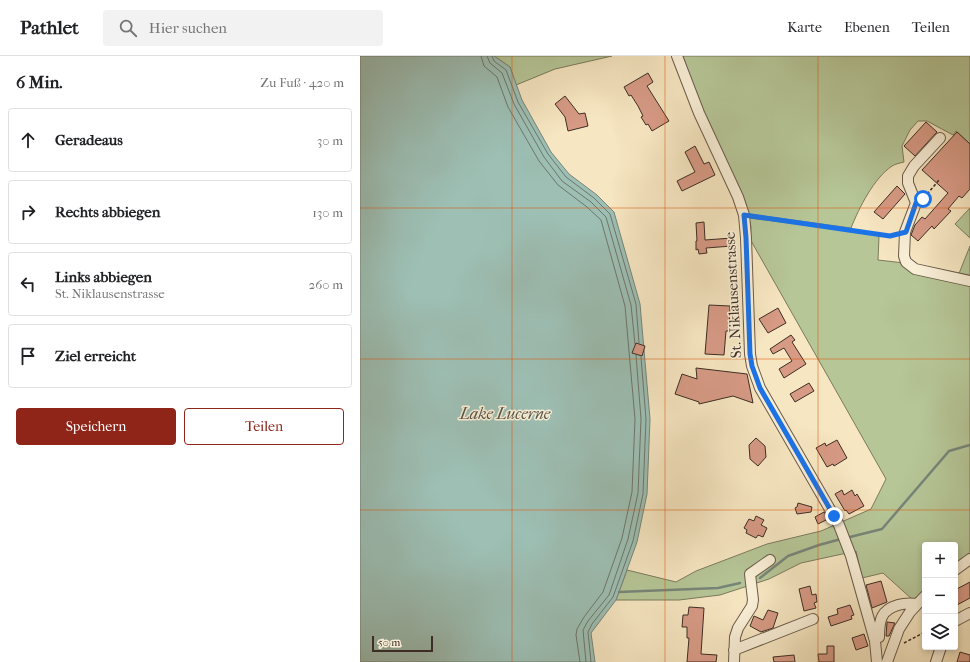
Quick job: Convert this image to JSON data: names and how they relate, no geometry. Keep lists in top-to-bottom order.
{
  "streets": {
    "street": ["St. Niklausenstrasse"]
  },
  "water": ["Lake Lucerne"],
  "scale_bar": "50 m",
  "page": {
    "header": "Pathlet",
    "search": "Hier suchen",
    "nav": ["Karte", "Ebenen", "Teilen"],
    "heading": ["6 Min.", "Zu Fuß · 420 m"],
    "list": [
      ["Geradeaus", "30 m"],
      ["Rechts abbiegen", "130 m"],
      ["Links abbiegen", "St. Niklausenstrasse", "260 m"],
      "Ziel erreicht"
    ],
    "buttons": ["Speichern", "Teilen"],
    "map_buttons": ["+", "−"],
    "scale": "50 m"
  }
}
